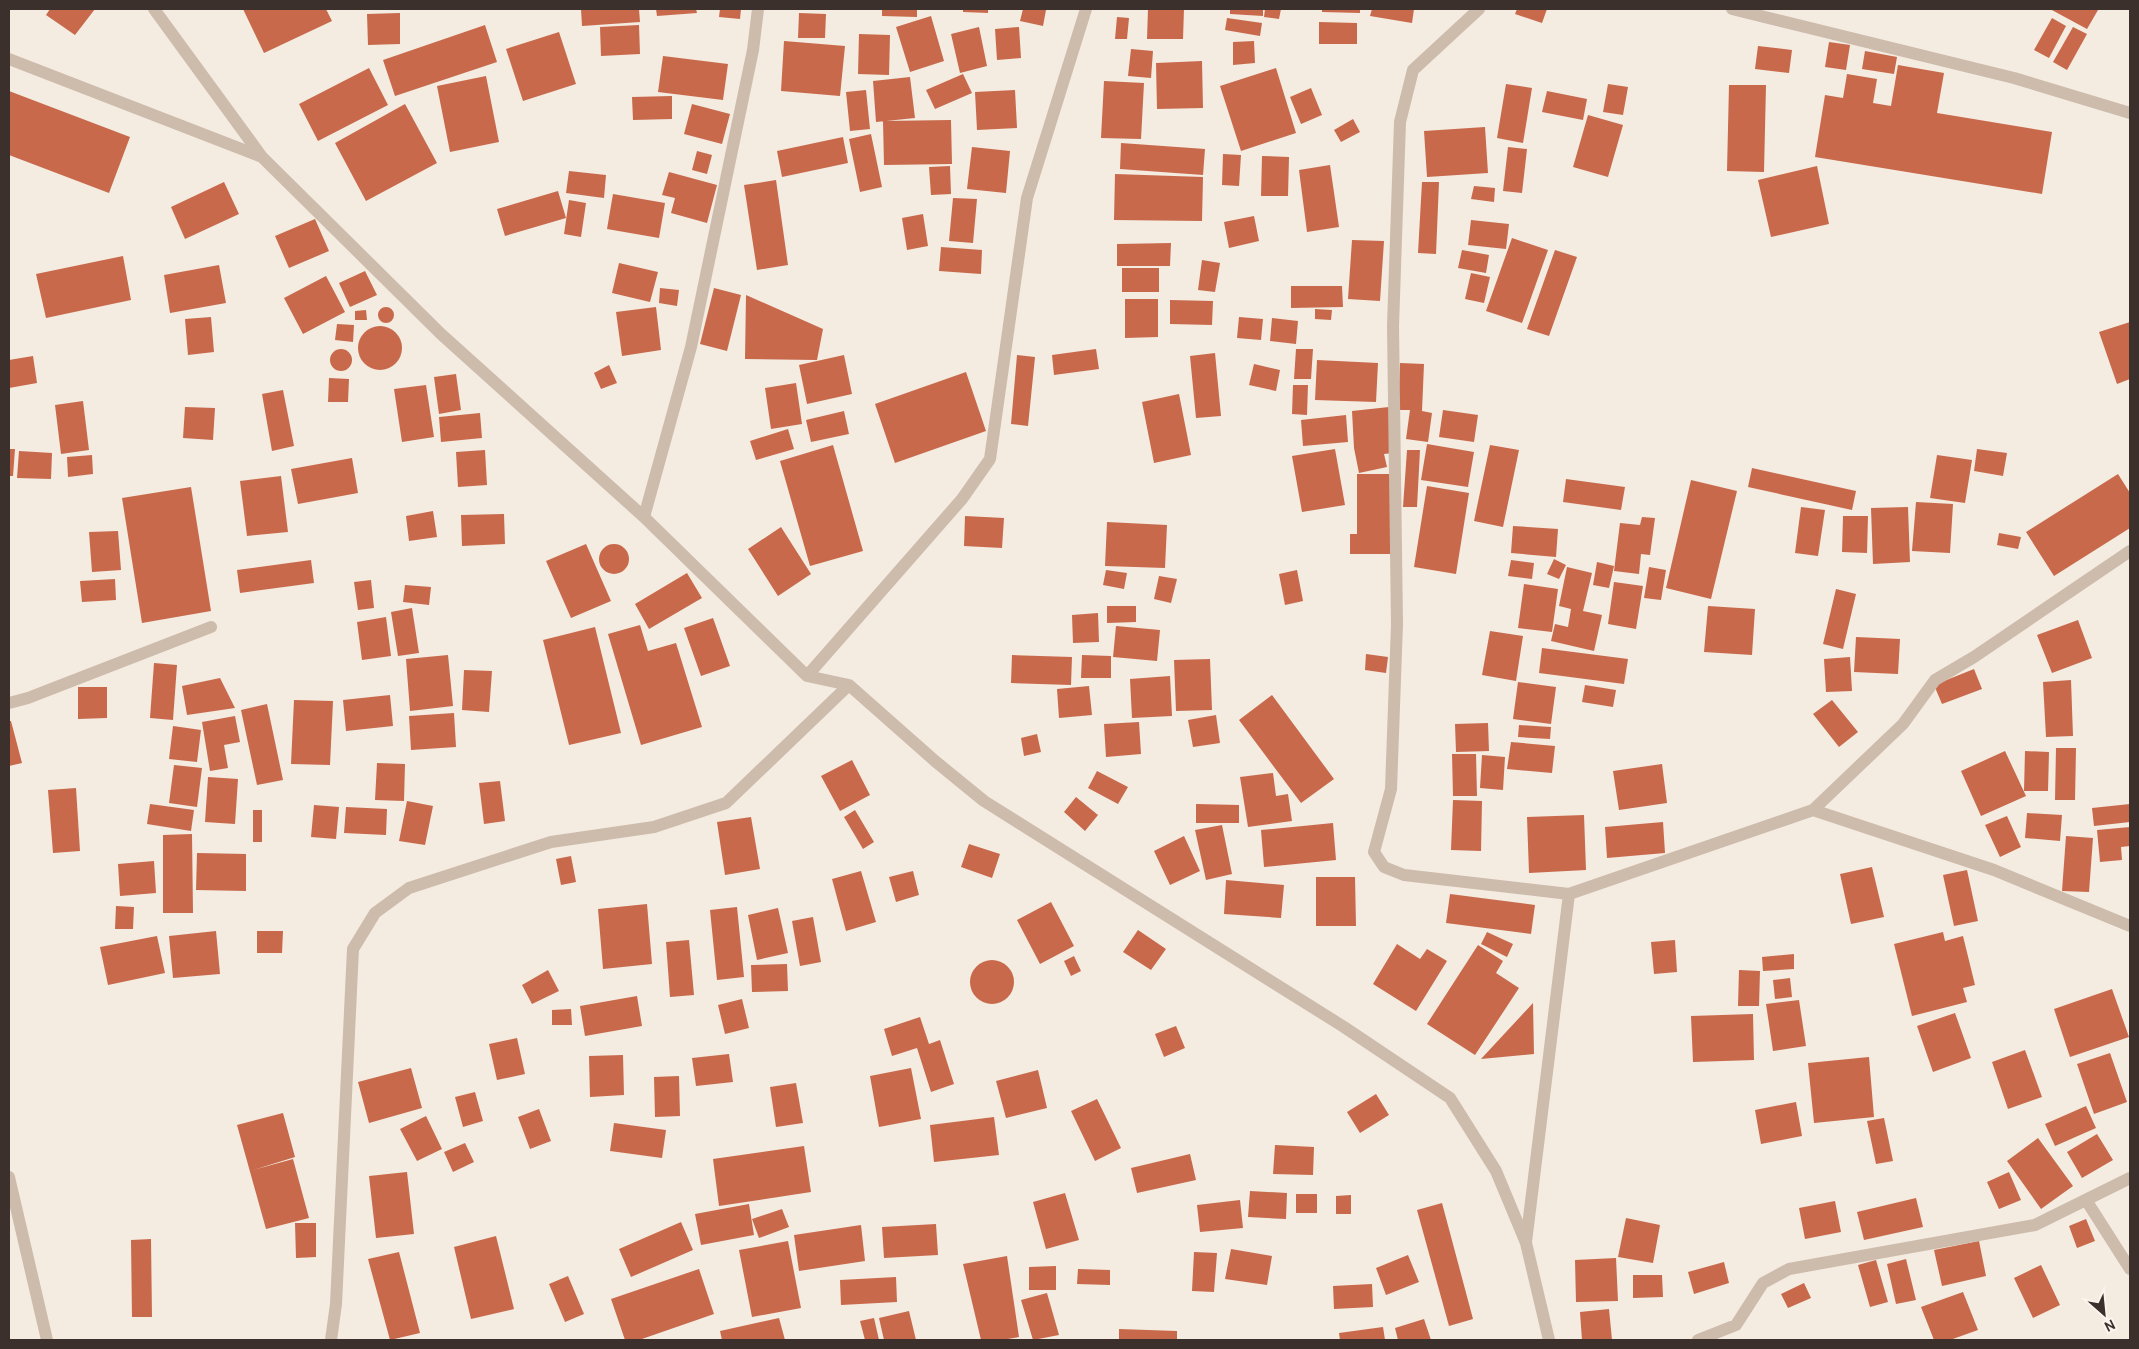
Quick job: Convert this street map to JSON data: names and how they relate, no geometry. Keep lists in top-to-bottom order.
{
  "north": "bottom right"
}
